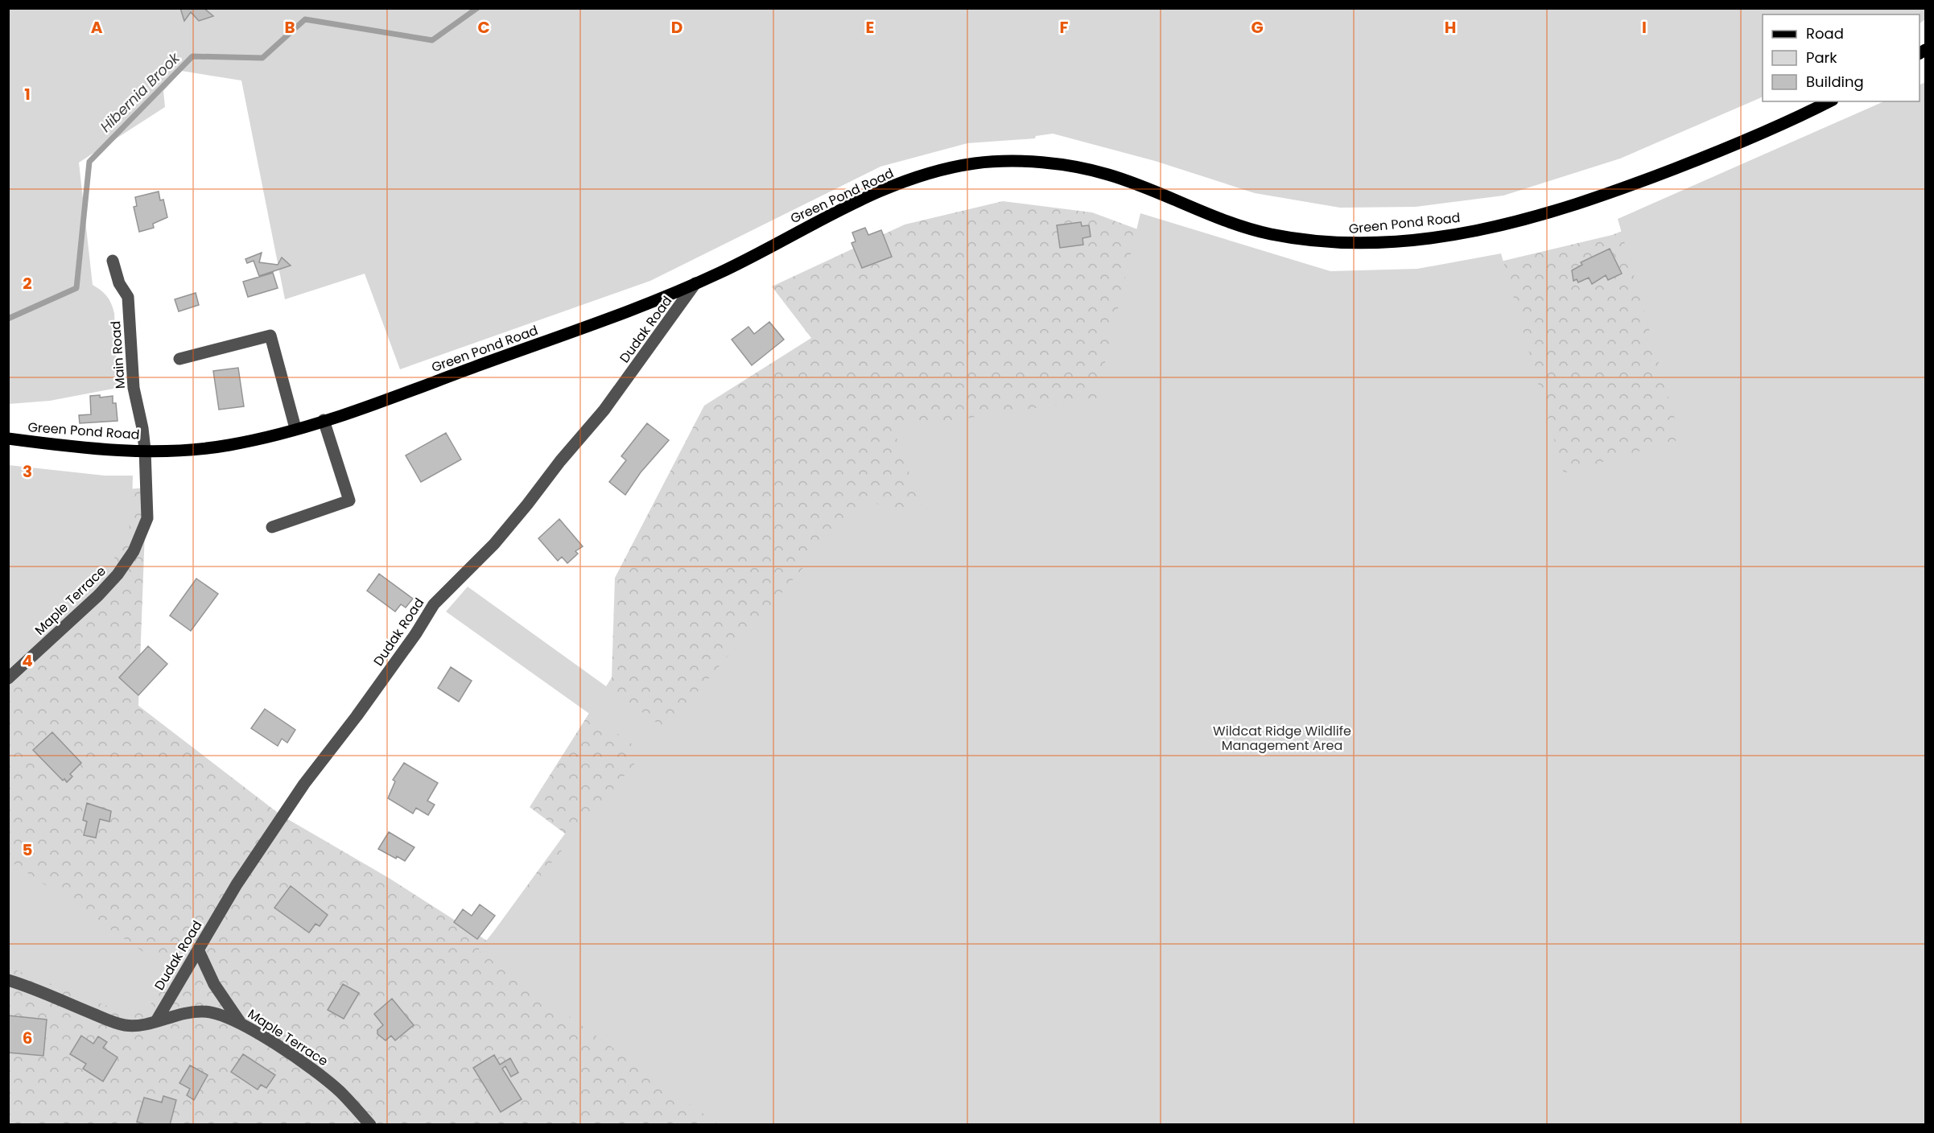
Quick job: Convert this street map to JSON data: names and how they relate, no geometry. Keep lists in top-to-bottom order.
{
  "streets": {
    "main road": ["Green Pond Road"],
    "street": ["Dudak Road", "Main Road", "Maple Terrace"]
  },
  "crossings": [
    ["Green Pond Road", "Dudak Road"],
    ["Green Pond Road", "Main Road"],
    ["Green Pond Road", "Maple Terrace"],
    ["Dudak Road", "Maple Terrace"],
    ["Main Road", "Maple Terrace"]
  ],
  "water": ["Hibernia Brook"],
  "parks": ["Wildcat Ridge Wildlife Management Area"],
  "legend": ["Road", "Park", "Building"],
  "grid": {
    "columns": [
      "A",
      "B",
      "C",
      "D",
      "E",
      "F",
      "G",
      "H",
      "I"
    ],
    "rows": [
      "1",
      "2",
      "3",
      "4",
      "5",
      "6"
    ]
  }
}
